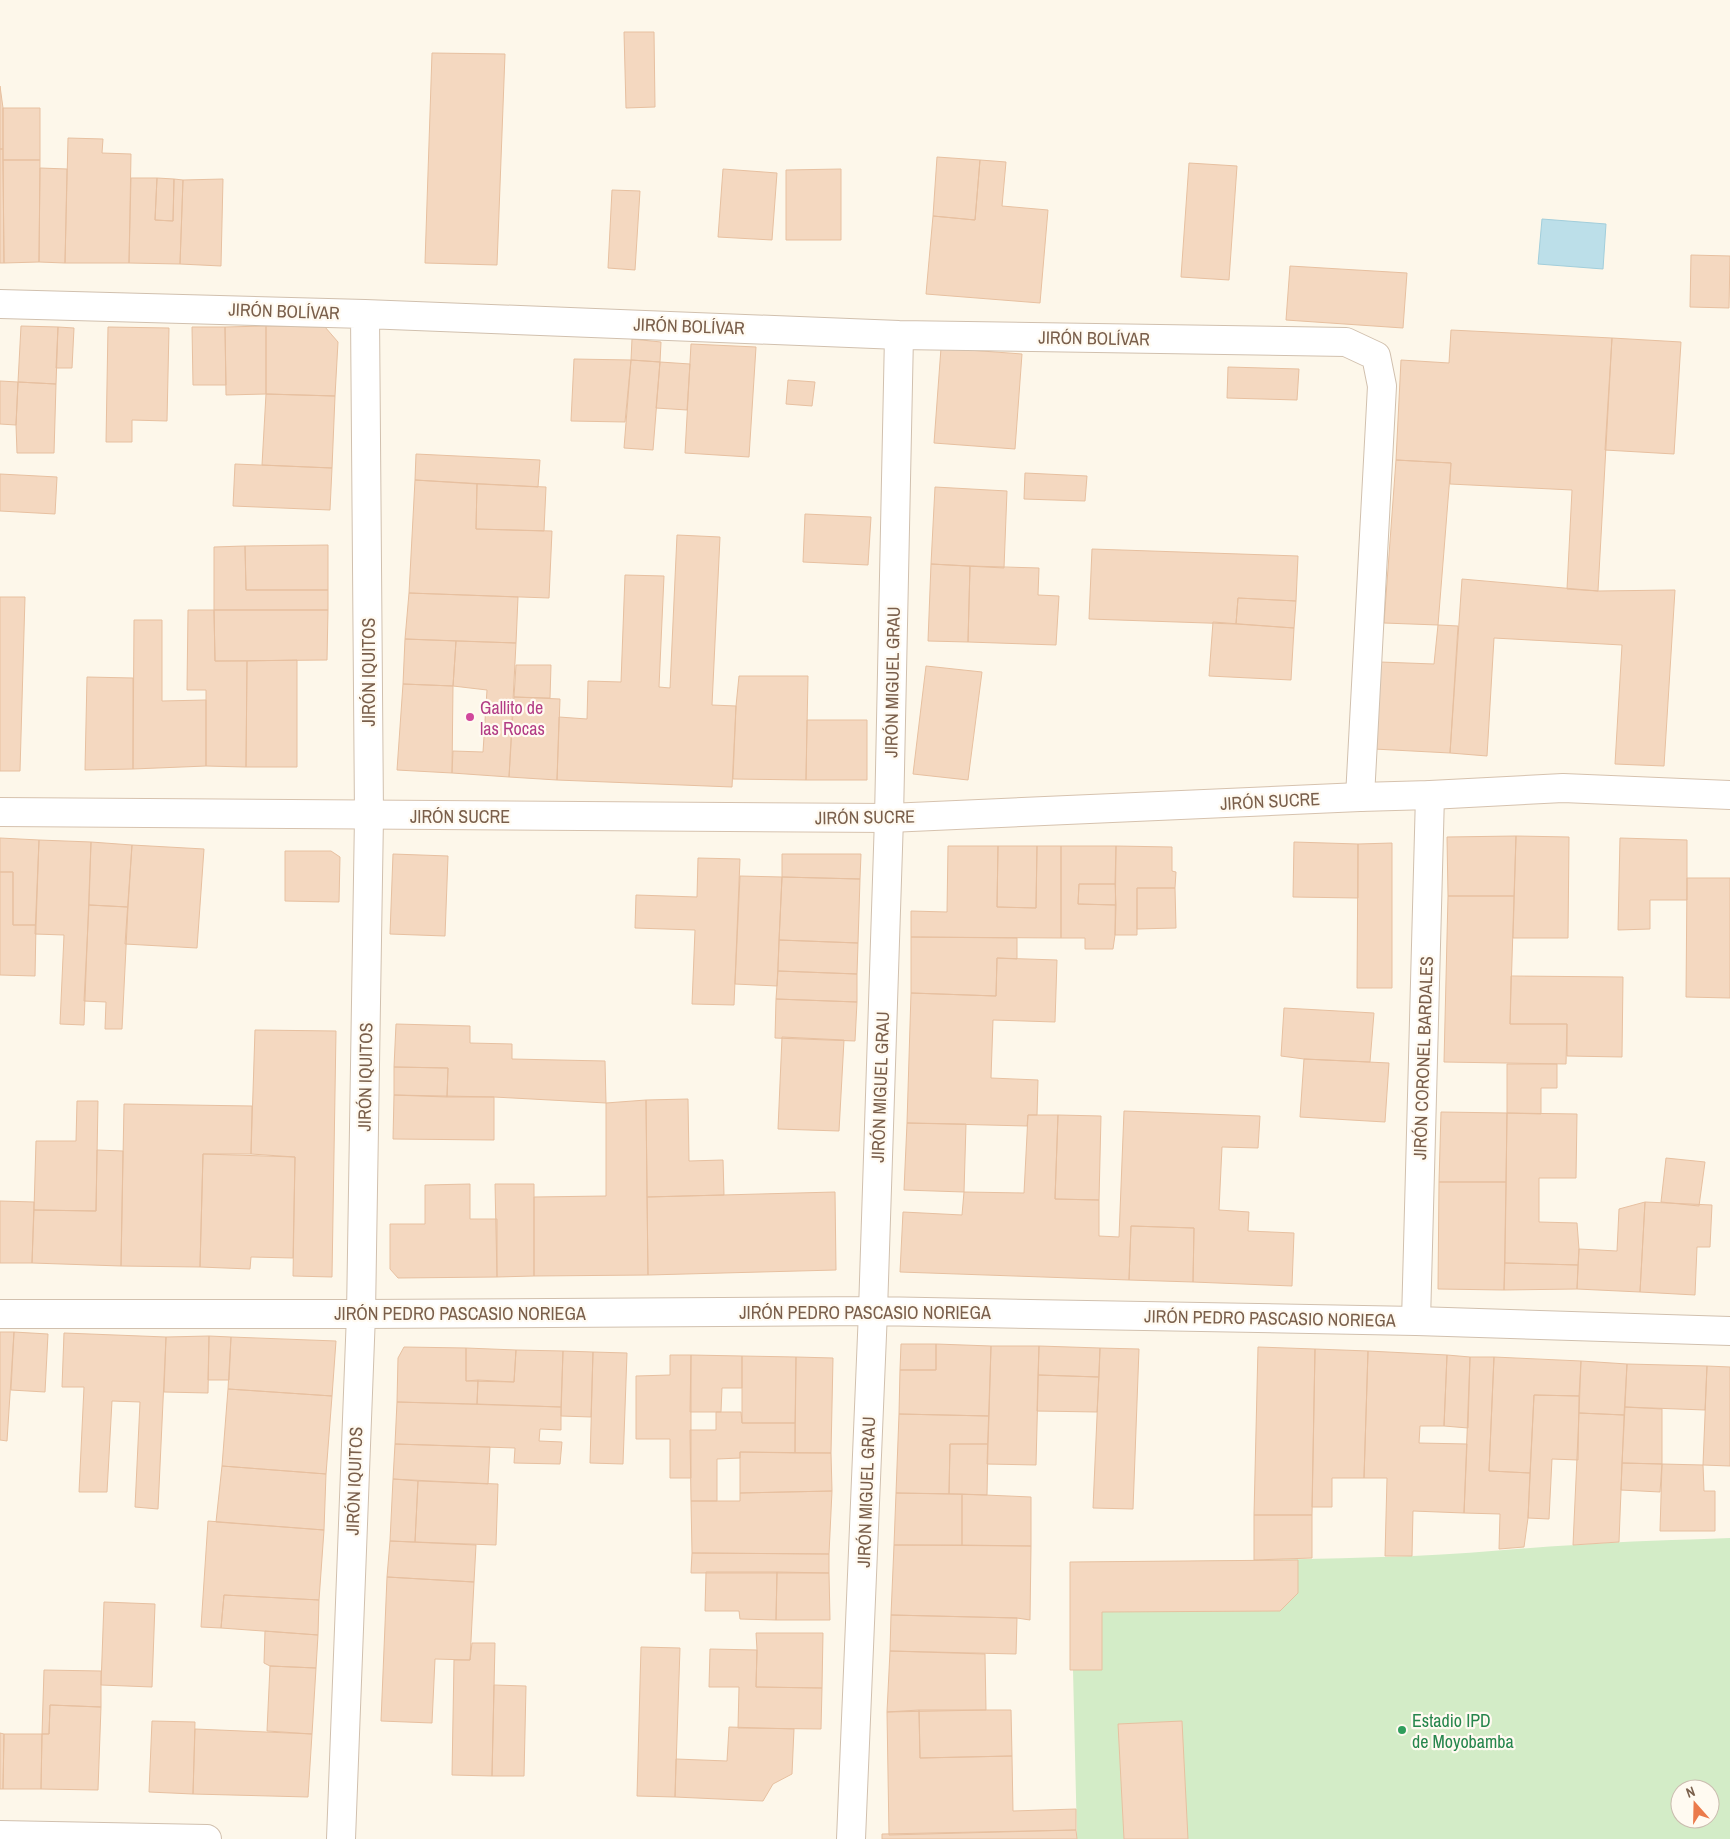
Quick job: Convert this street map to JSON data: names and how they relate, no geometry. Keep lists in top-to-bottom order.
{
  "streets": {
    "street": [
      "JIRÓN BOLÍVAR",
      "JIRÓN IQUITOS",
      "JIRÓN MIGUEL GRAU",
      "JIRÓN SUCRE",
      "JIRÓN CORONEL BARDALES",
      "JIRÓN PEDRO PASCASIO NORIEGA"
    ]
  },
  "crossings": [
    ["JIRÓN BOLÍVAR", "JIRÓN IQUITOS"],
    ["JIRÓN BOLÍVAR", "JIRÓN MIGUEL GRAU"],
    ["JIRÓN BOLÍVAR", "JIRÓN SUCRE"],
    ["JIRÓN IQUITOS", "JIRÓN SUCRE"],
    ["JIRÓN IQUITOS", "JIRÓN PEDRO PASCASIO NORIEGA"],
    ["JIRÓN MIGUEL GRAU", "JIRÓN SUCRE"],
    ["JIRÓN MIGUEL GRAU", "JIRÓN PEDRO PASCASIO NORIEGA"],
    ["JIRÓN SUCRE", "JIRÓN CORONEL BARDALES"],
    ["JIRÓN CORONEL BARDALES", "JIRÓN PEDRO PASCASIO NORIEGA"]
  ],
  "places": ["Gallito de las Rocas", "Estadio IPD de Moyobamba"],
  "north": "top"
}
